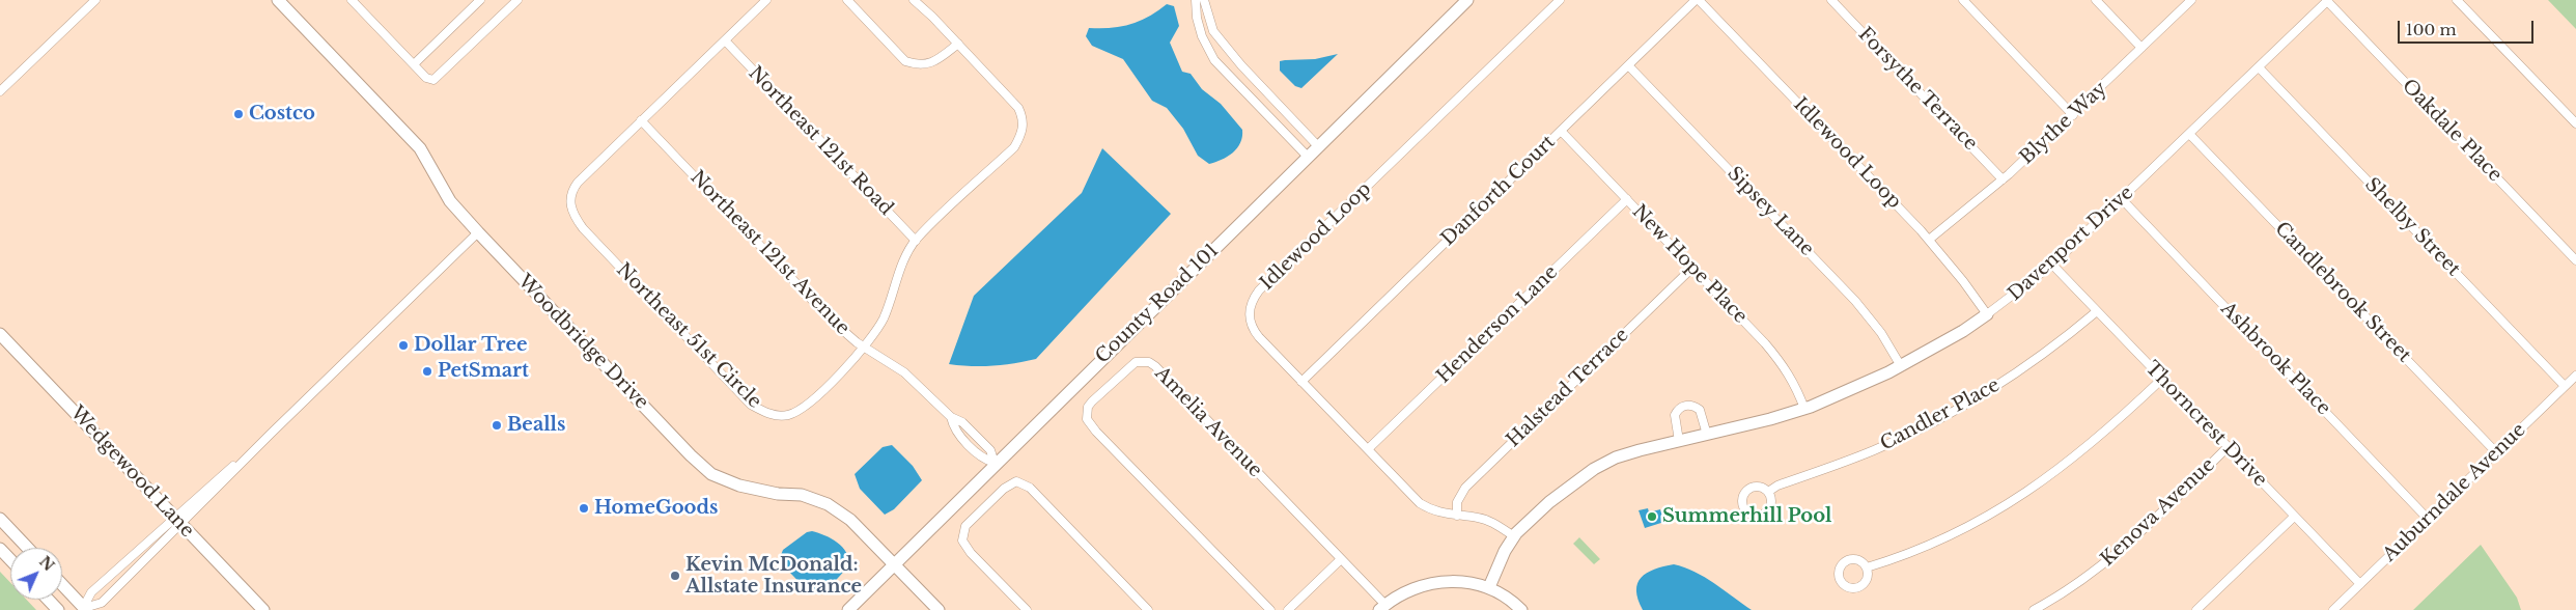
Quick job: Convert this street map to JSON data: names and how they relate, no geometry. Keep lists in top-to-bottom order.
{
  "streets": {
    "street": [
      "Forsythe Terrace",
      "Blythe Way",
      "Oakdale Place",
      "Northeast 121st Road",
      "Idlewood Loop",
      "Danforth Court",
      "Sipsey Lane",
      "Shelby Street",
      "Davenport Drive",
      "Northeast 121st Avenue",
      "New Hope Place",
      "Candlebrook Street",
      "County Road 101",
      "Henderson Lane",
      "Northeast 51st Circle",
      "Woodbridge Drive",
      "Ashbrook Place",
      "Halstead Terrace",
      "Candler Place",
      "Amelia Avenue",
      "Thorncrest Drive",
      "Wedgewood Lane",
      "Auburndale Avenue",
      "Kenova Avenue"
    ]
  },
  "crossings": [
    ["Forsythe Terrace", "Blythe Way"],
    ["Blythe Way", "Idlewood Loop"],
    ["Oakdale Place", "Davenport Drive"],
    ["Northeast 121st Road", "Northeast 51st Circle"],
    ["Idlewood Loop", "Danforth Court"],
    ["Idlewood Loop", "Davenport Drive"],
    ["Idlewood Loop", "Henderson Lane"],
    ["Idlewood Loop", "Halstead Terrace"],
    ["Danforth Court", "Sipsey Lane"],
    ["Danforth Court", "New Hope Place"],
    ["Sipsey Lane", "Davenport Drive"],
    ["Shelby Street", "Davenport Drive"],
    ["Shelby Street", "Auburndale Avenue"],
    ["Davenport Drive", "New Hope Place"],
    ["Davenport Drive", "Candlebrook Street"],
    ["Davenport Drive", "Ashbrook Place"],
    ["Davenport Drive", "Thorncrest Drive"],
    ["Northeast 121st Avenue", "County Road 101"],
    ["Northeast 121st Avenue", "Northeast 51st Circle"],
    ["New Hope Place", "Henderson Lane"],
    ["New Hope Place", "Halstead Terrace"],
    ["Candlebrook Street", "Auburndale Avenue"],
    ["County Road 101", "Woodbridge Drive"],
    ["Ashbrook Place", "Auburndale Avenue"],
    ["Candler Place", "Thorncrest Drive"],
    ["Thorncrest Drive", "Auburndale Avenue"],
    ["Thorncrest Drive", "Kenova Avenue"]
  ],
  "places": [
    "Costco",
    "Dollar Tree",
    "PetSmart",
    "Bealls",
    "HomeGoods",
    "Summerhill Pool",
    "Kevin McDonald: Allstate Insurance"
  ],
  "scale_bar": "100 m",
  "north": "top right"
}
